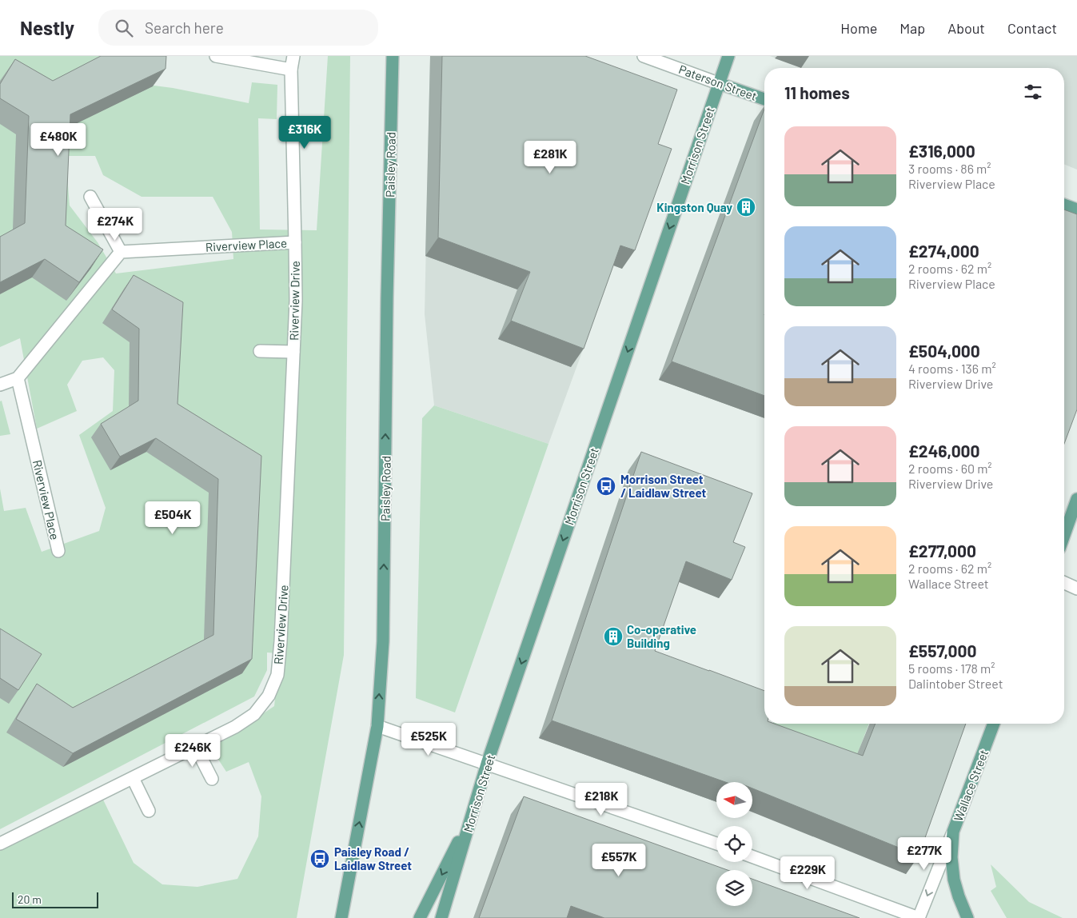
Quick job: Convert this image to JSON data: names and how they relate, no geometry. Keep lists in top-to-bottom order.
{
  "streets": {
    "main road": [
      "Paterson Street",
      "Morrison Street",
      "Paisley Road",
      "Wallace Street"
    ],
    "street": ["Riverview Place", "Riverview Drive"]
  },
  "crossings": [
    ["Paterson Street", "Morrison Street"],
    ["Riverview Place", "Riverview Drive"]
  ],
  "one_way": ["Morrison Street", "Paisley Road", "Wallace Street"],
  "places": {
    "building": ["Kingston Quay", "Co-operative Building"],
    "bus stop": ["Morrison Street / Laidlaw Street", "Paisley Road / Laidlaw Street"]
  },
  "scale_bar": "20 m",
  "north": "left",
  "page": {
    "header": "Nestly",
    "search": "Search here",
    "nav": [
      "Home",
      "Map",
      "About",
      "Contact"
    ],
    "heading": "11 homes",
    "price": [
      "£316K",
      "£480K",
      "£281K",
      "£274K",
      "£504K",
      "£525K",
      "£246K",
      "£218K",
      "£277K",
      "£557K",
      "£229K"
    ],
    "list": [
      {
        "name": "£316,000",
        "note": "3 rooms · 86 m² · Riverview Place"
      },
      {
        "name": "£274,000",
        "note": "2 rooms · 62 m² · Riverview Place"
      },
      {
        "name": "£504,000",
        "note": "4 rooms · 136 m² · Riverview Drive"
      },
      {
        "name": "£246,000",
        "note": "2 rooms · 60 m² · Riverview Drive"
      },
      {
        "name": "£277,000",
        "note": "2 rooms · 62 m² · Wallace Street"
      },
      {
        "name": "£557,000",
        "note": "5 rooms · 178 m² · Dalintober Street"
      }
    ],
    "scale": "20 m"
  }
}
